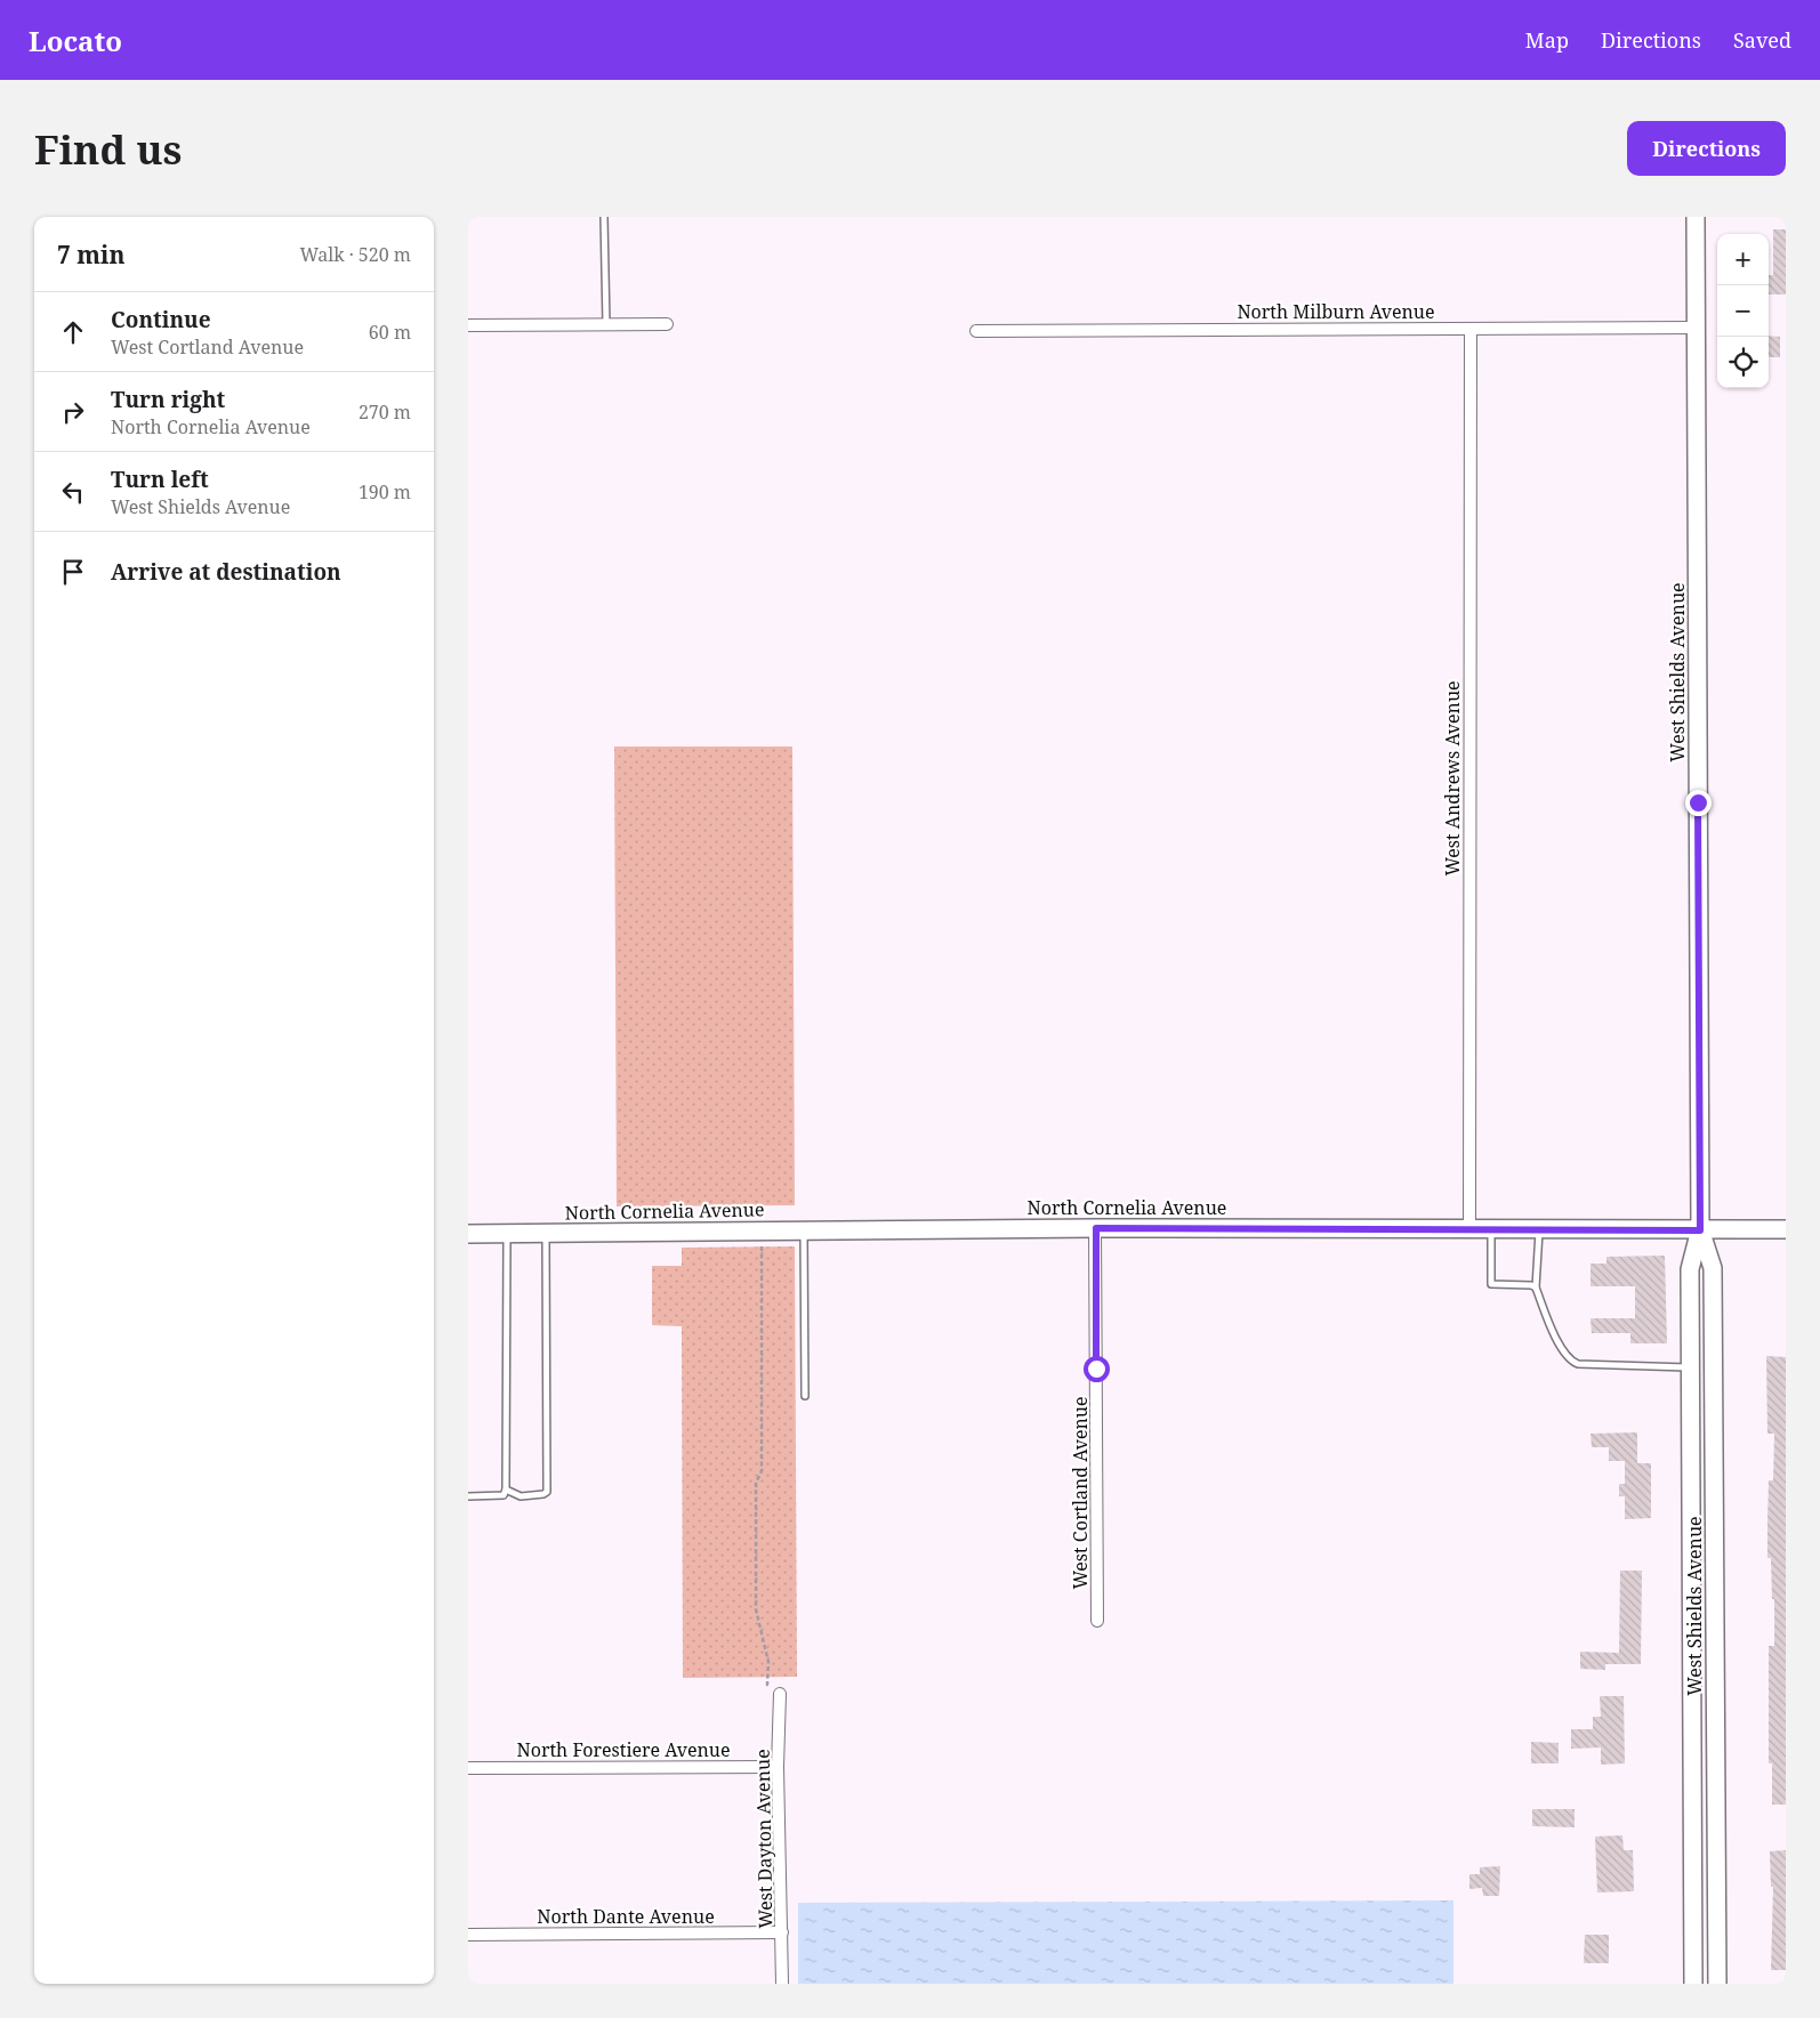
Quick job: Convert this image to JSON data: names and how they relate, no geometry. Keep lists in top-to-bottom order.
{
  "streets": {
    "street": [
      "North Milburn Avenue",
      "West Shields Avenue",
      "West Andrews Avenue",
      "North Cornelia Avenue",
      "West Cortland Avenue",
      "North Forestiere Avenue",
      "West Dayton Avenue",
      "North Dante Avenue"
    ]
  },
  "crossings": [
    ["North Milburn Avenue", "West Shields Avenue"],
    ["North Milburn Avenue", "West Andrews Avenue"],
    ["West Shields Avenue", "North Cornelia Avenue"],
    ["West Andrews Avenue", "North Cornelia Avenue"],
    ["North Cornelia Avenue", "West Cortland Avenue"],
    ["North Forestiere Avenue", "West Dayton Avenue"],
    ["West Dayton Avenue", "North Dante Avenue"]
  ],
  "page": {
    "header": "Locato",
    "nav": ["Map", "Directions", "Saved"],
    "buttons": "Directions",
    "title": "Find us",
    "heading": ["7 min", "Walk · 520 m"],
    "map_buttons": ["+", "−"],
    "list": [
      ["Continue", "West Cortland Avenue", "60 m"],
      ["Turn right", "North Cornelia Avenue", "270 m"],
      ["Turn left", "West Shields Avenue", "190 m"],
      "Arrive at destination"
    ]
  }
}
